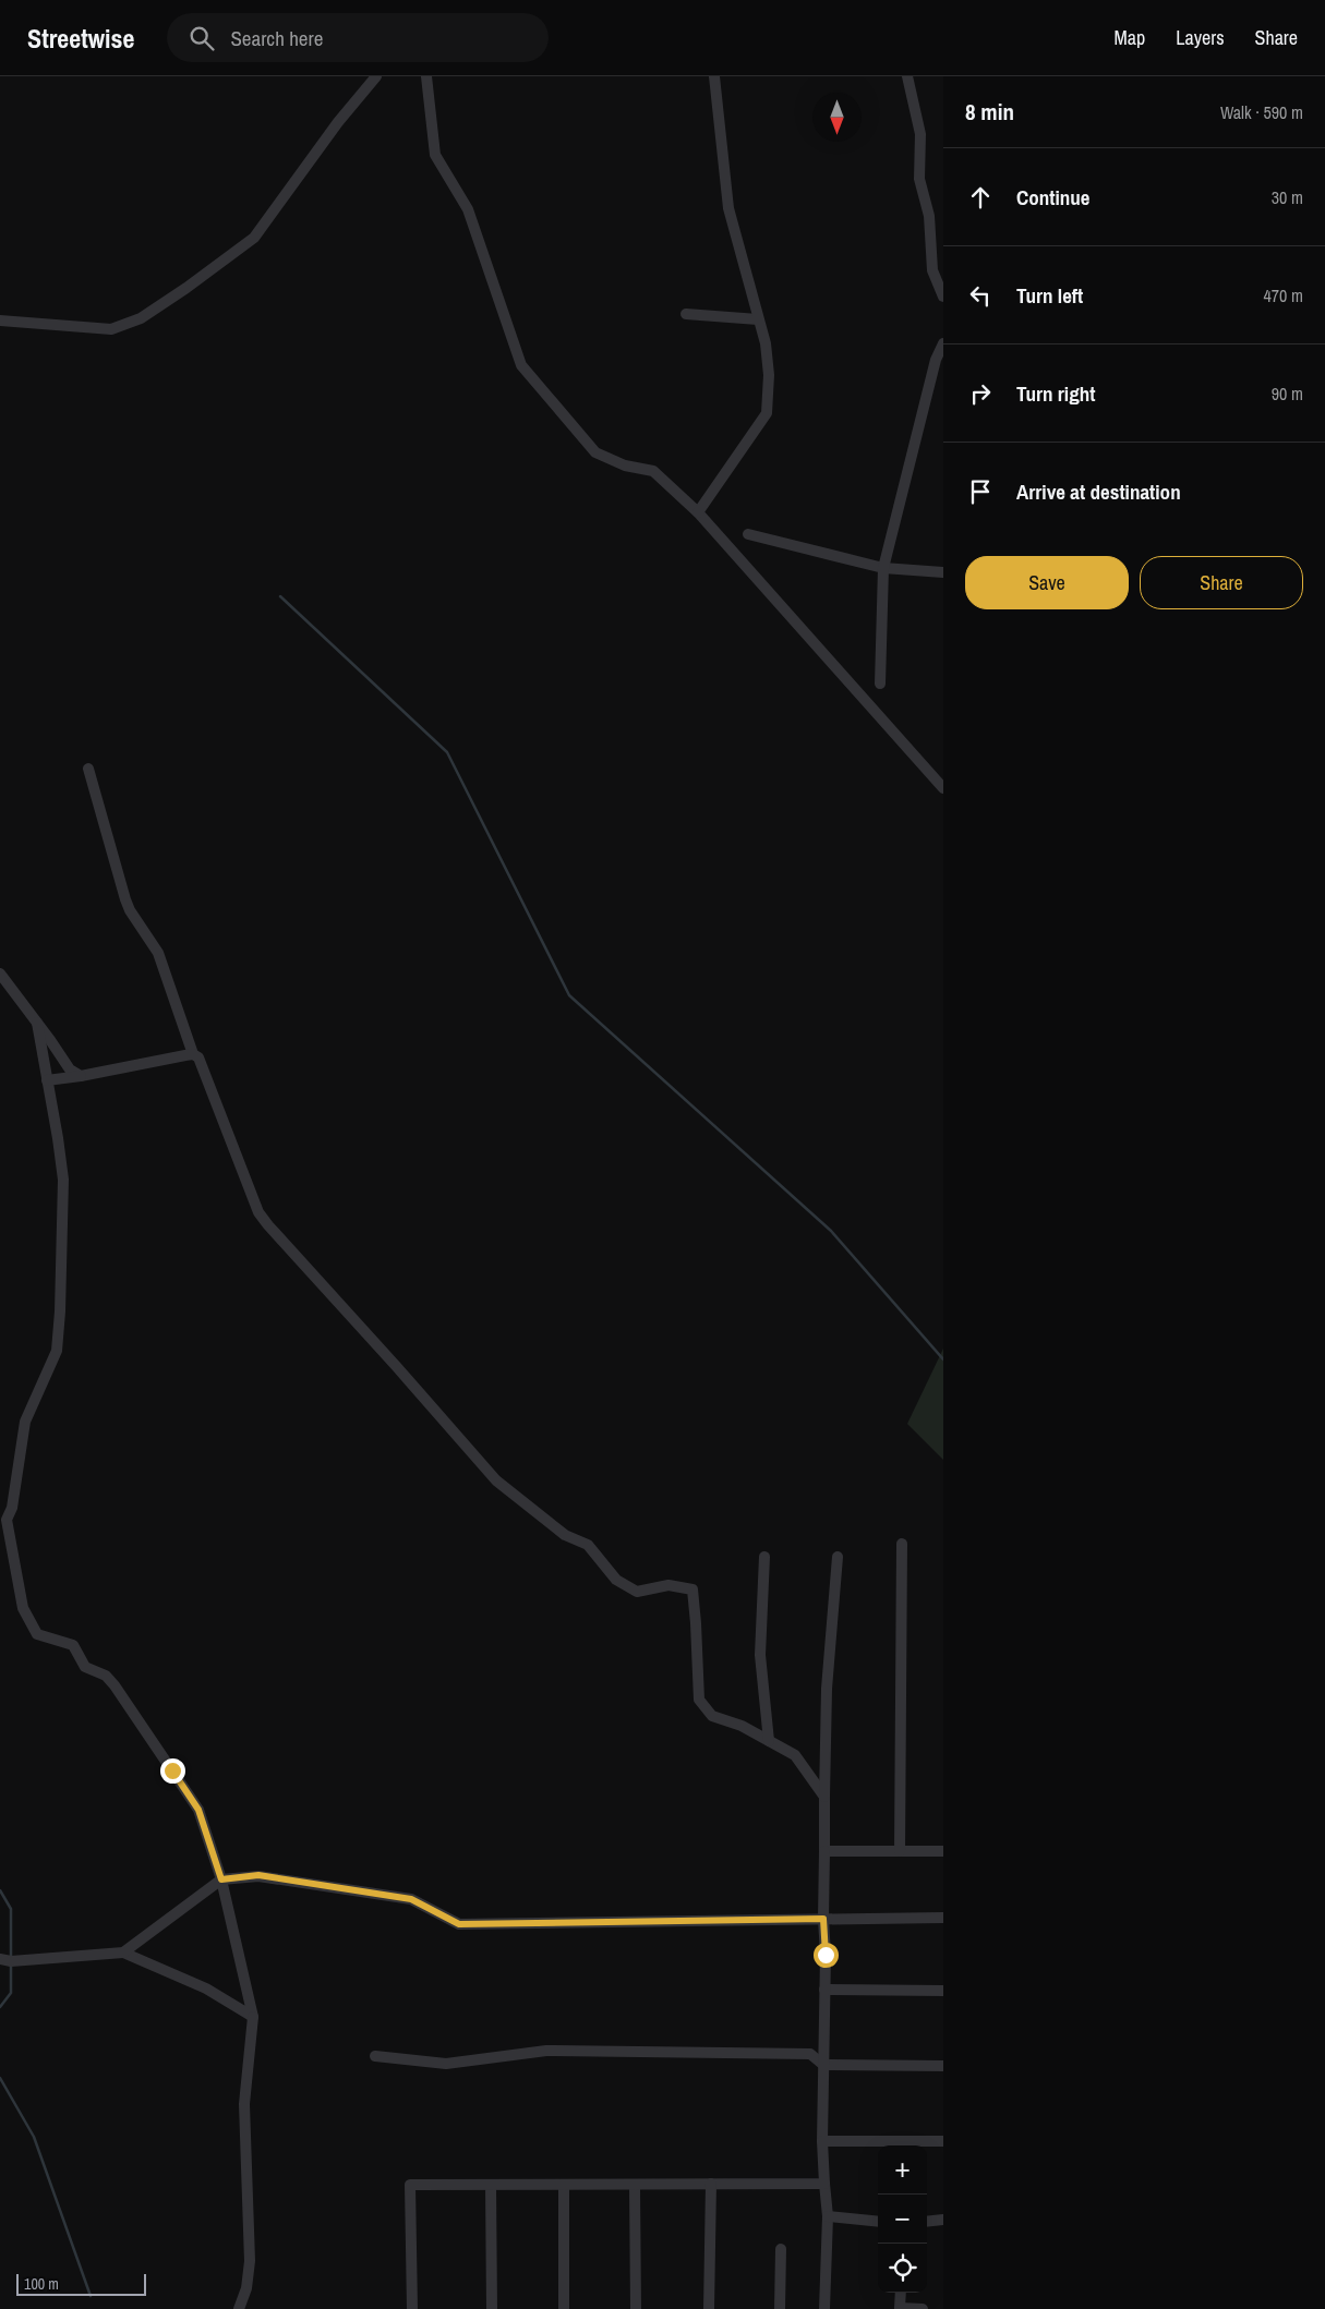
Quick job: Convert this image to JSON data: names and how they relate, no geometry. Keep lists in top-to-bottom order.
{
  "scale_bar": "100 m",
  "north": "bottom",
  "page": {
    "header": "Streetwise",
    "search": "Search here",
    "nav": ["Map", "Layers", "Share"],
    "heading": ["8 min", "Walk · 590 m"],
    "list": [
      ["Continue", "30 m"],
      ["Turn left", "470 m"],
      ["Turn right", "90 m"],
      "Arrive at destination"
    ],
    "buttons": ["Save", "Share"],
    "map_buttons": ["+", "−"],
    "scale": "100 m"
  }
}
